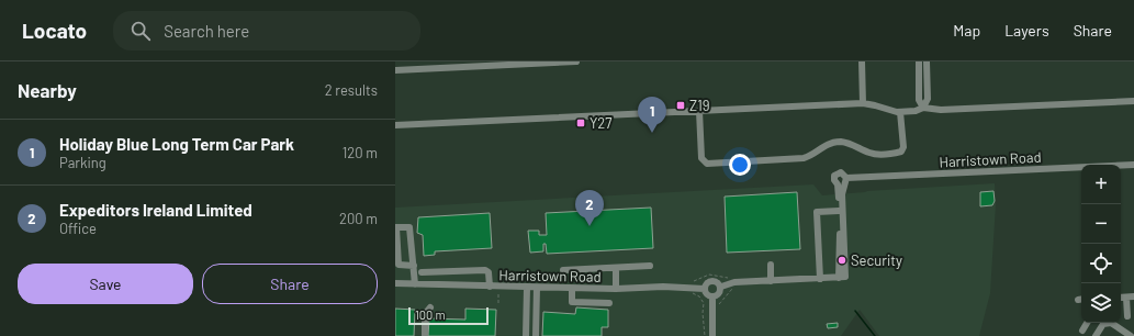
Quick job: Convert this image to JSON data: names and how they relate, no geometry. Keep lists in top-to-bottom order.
{
  "streets": {
    "street": ["Harristown Road"]
  },
  "places": {
    "transit": ["Z19", "Y27"],
    "other": ["Security"]
  },
  "scale_bar": "100 m",
  "page": {
    "header": "Locato",
    "search": "Search here",
    "nav": ["Map", "Layers", "Share"],
    "heading": ["Nearby", "2 results"],
    "pins": ["1", "2"],
    "list": [
      {
        "mark": "1",
        "name": "Holiday Blue Long Term Car Park",
        "note": "Parking",
        "value": "120 m"
      },
      {
        "mark": "2",
        "name": "Expeditors Ireland Limited",
        "note": "Office",
        "value": "200 m"
      }
    ],
    "map_buttons": ["+", "−"],
    "buttons": ["Save", "Share"],
    "scale": "100 m"
  }
}
